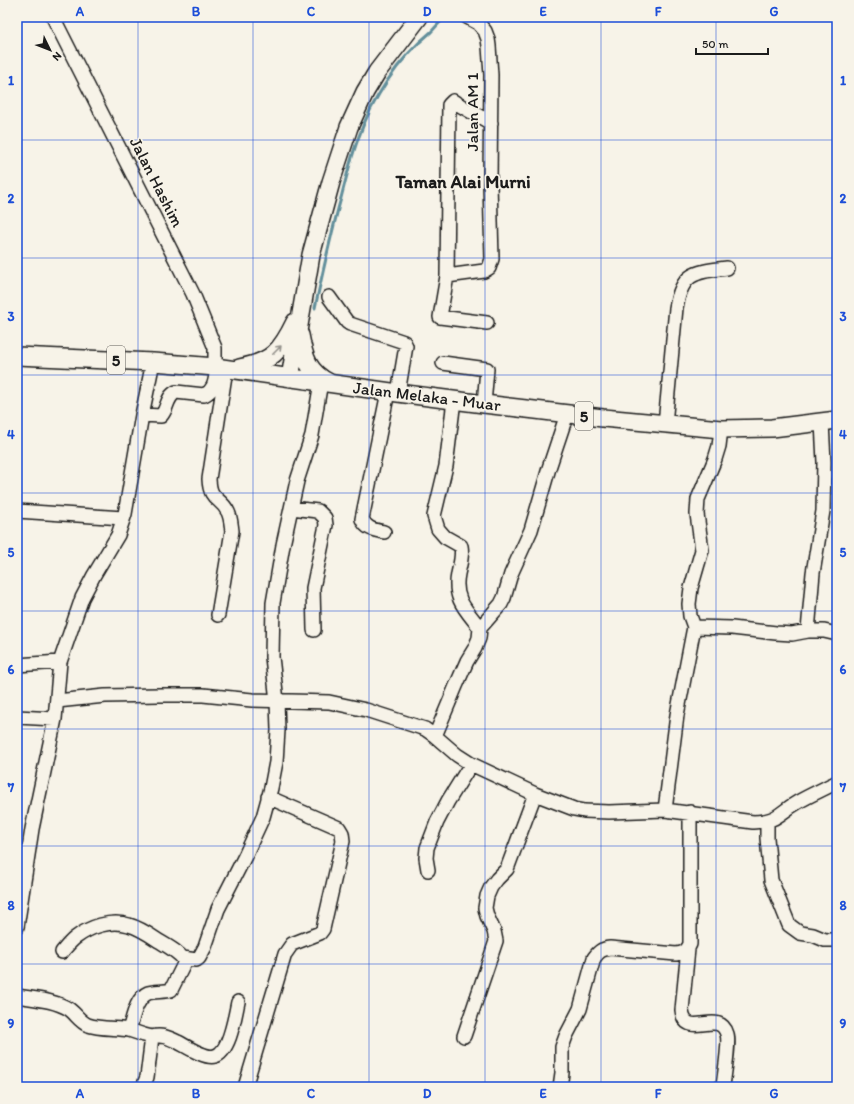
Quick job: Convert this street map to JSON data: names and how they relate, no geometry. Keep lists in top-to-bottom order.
{
  "streets": {
    "main road": ["5", "Jalan Melaka - Muar"],
    "street": ["Jalan AM 1", "Jalan Hashim"]
  },
  "crossings": [
    ["Jalan Hashim", "Jalan Melaka - Muar"]
  ],
  "districts": ["Taman Alai Murni"],
  "scale_bar": "50 m",
  "north": "bottom right",
  "grid": {
    "columns": [
      "A",
      "B",
      "C",
      "D",
      "E",
      "F",
      "G"
    ],
    "rows": [
      "1",
      "2",
      "3",
      "4",
      "5",
      "6",
      "7",
      "8",
      "9"
    ]
  }
}
